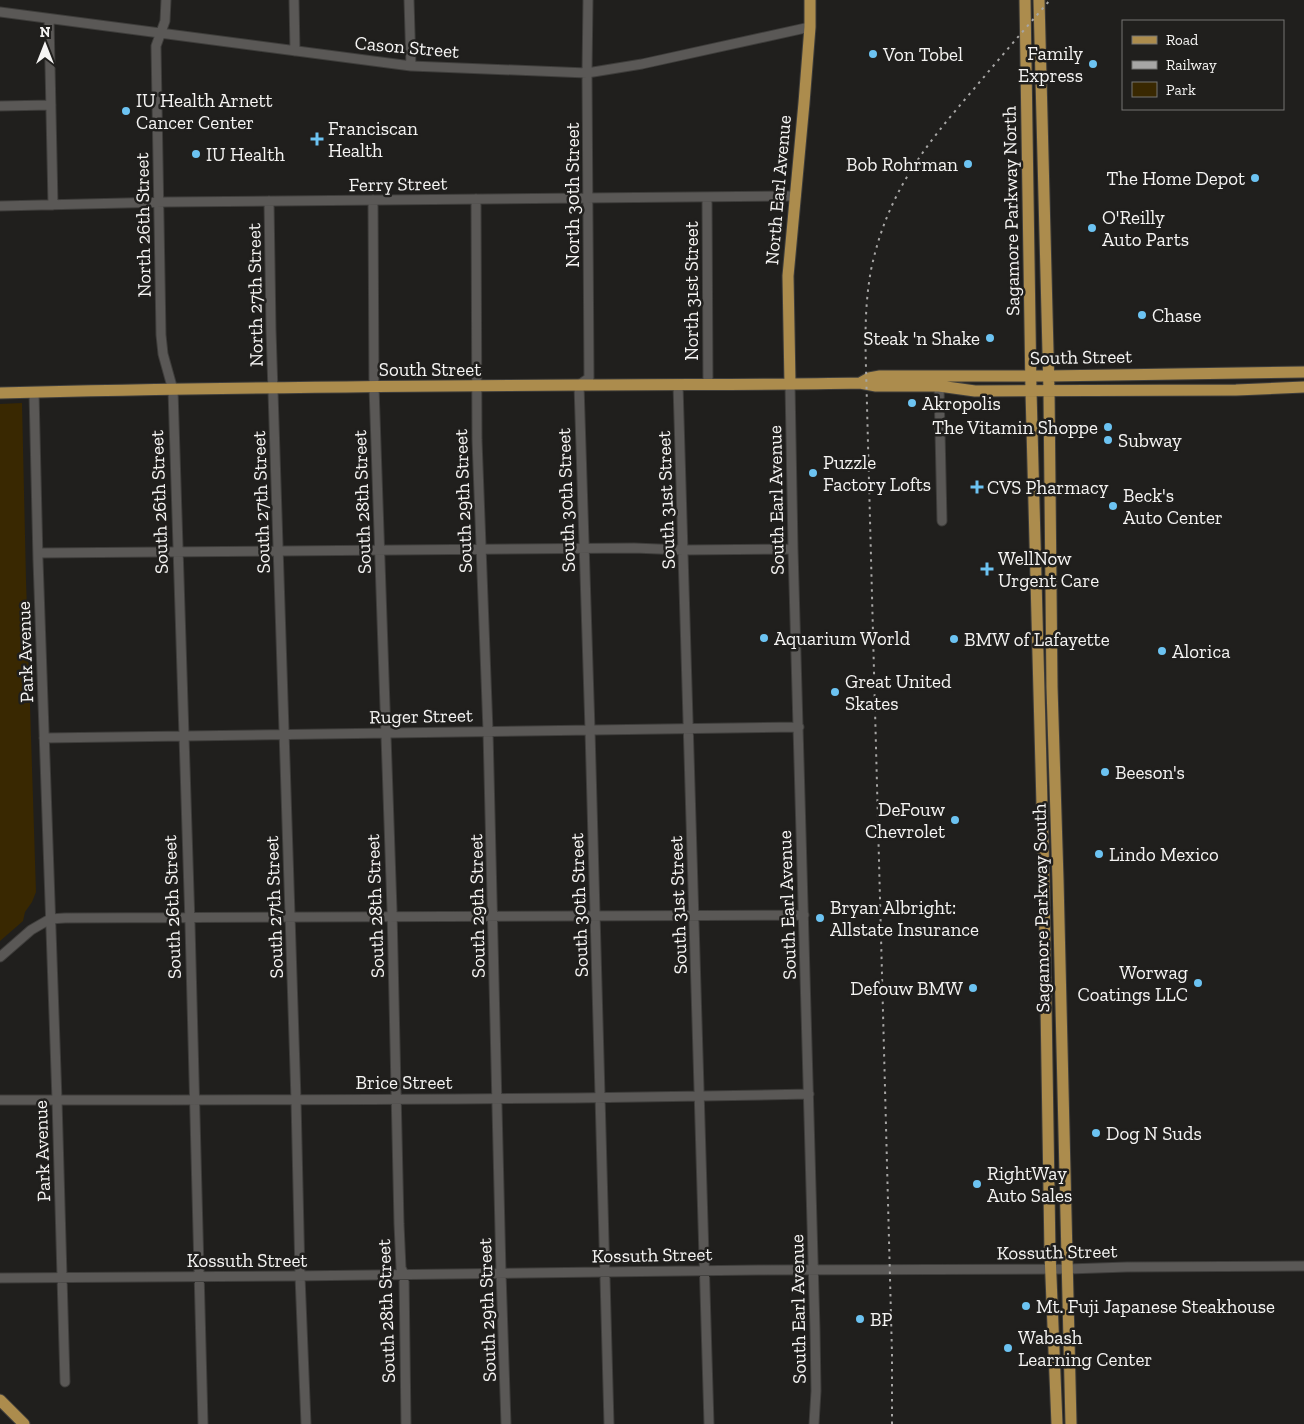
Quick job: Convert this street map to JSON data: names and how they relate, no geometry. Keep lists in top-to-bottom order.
{
  "streets": {
    "main road": [
      "North Earl Avenue",
      "Sagamore Parkway North",
      "South Street",
      "Sagamore Parkway South"
    ],
    "street": [
      "Cason Street",
      "Ferry Street",
      "North 30th Street",
      "North 26th Street",
      "North 31st Street",
      "North 27th Street",
      "South 30th Street",
      "South 31st Street",
      "South Earl Avenue",
      "South 29th Street",
      "South 26th Street",
      "South 27th Street",
      "South 28th Street",
      "Park Avenue",
      "Ruger Street",
      "Brice Street",
      "Kossuth Street"
    ]
  },
  "crossings": [
    ["Cason Street", "North Earl Avenue"],
    ["Cason Street", "North 30th Street"],
    ["Cason Street", "North 26th Street"],
    ["Ferry Street", "North Earl Avenue"],
    ["Ferry Street", "North 30th Street"],
    ["Ferry Street", "North 26th Street"],
    ["Ferry Street", "North 31st Street"],
    ["Ferry Street", "North 27th Street"],
    ["Ferry Street", "South 29th Street"],
    ["Ferry Street", "South 28th Street"],
    ["North Earl Avenue", "South Street"],
    ["North Earl Avenue", "South Earl Avenue"],
    ["North 30th Street", "South Street"],
    ["North 30th Street", "South 30th Street"],
    ["Sagamore Parkway North", "South Street"],
    ["Sagamore Parkway North", "Sagamore Parkway South"],
    ["North 26th Street", "South Street"],
    ["North 26th Street", "South 26th Street"],
    ["North 31st Street", "South Street"],
    ["North 27th Street", "South Street"],
    ["North 27th Street", "South 27th Street"],
    ["South Street", "South 30th Street"],
    ["South Street", "South 31st Street"],
    ["South Street", "South Earl Avenue"],
    ["South Street", "South 29th Street"],
    ["South Street", "South 26th Street"],
    ["South Street", "South 27th Street"],
    ["South Street", "South 28th Street"],
    ["South Street", "Park Avenue"],
    ["South Street", "Sagamore Parkway South"],
    ["South 30th Street", "Ruger Street"],
    ["South 30th Street", "Brice Street"],
    ["South 30th Street", "Kossuth Street"],
    ["South 31st Street", "Ruger Street"],
    ["South 31st Street", "Brice Street"],
    ["South 31st Street", "Kossuth Street"],
    ["South Earl Avenue", "Ruger Street"],
    ["South Earl Avenue", "Brice Street"],
    ["South Earl Avenue", "Kossuth Street"],
    ["South 29th Street", "Ruger Street"],
    ["South 29th Street", "Brice Street"],
    ["South 29th Street", "Kossuth Street"],
    ["South 26th Street", "Ruger Street"],
    ["South 26th Street", "Brice Street"],
    ["South 26th Street", "Kossuth Street"],
    ["South 27th Street", "Ruger Street"],
    ["South 27th Street", "Brice Street"],
    ["South 27th Street", "Kossuth Street"],
    ["South 28th Street", "Ruger Street"],
    ["South 28th Street", "Brice Street"],
    ["South 28th Street", "Kossuth Street"],
    ["Park Avenue", "Ruger Street"],
    ["Park Avenue", "Brice Street"],
    ["Park Avenue", "Kossuth Street"],
    ["Sagamore Parkway South", "Kossuth Street"]
  ],
  "places": {
    "other": [
      "Von Tobel",
      "Family Express",
      "IU Health Arnett Cancer Center",
      "IU Health",
      "Bob Rohrman",
      "The Home Depot",
      "O'Reilly Auto Parts",
      "Chase",
      "Steak 'n Shake",
      "Akropolis",
      "The Vitamin Shoppe",
      "Subway",
      "Puzzle Factory Lofts",
      "Beck's Auto Center",
      "Aquarium World",
      "BMW of Lafayette",
      "Alorica",
      "Great United Skates",
      "Beeson's",
      "DeFouw Chevrolet",
      "Lindo Mexico",
      "Bryan Albright: Allstate Insurance",
      "Worwag Coatings LLC",
      "Defouw BMW",
      "Dog N Suds",
      "RightWay Auto Sales",
      "Mt. Fuji Japanese Steakhouse",
      "BP",
      "Wabash Learning Center"
    ],
    "health": ["Franciscan Health", "CVS Pharmacy", "WellNow Urgent Care"]
  },
  "legend": ["Road", "Railway", "Park"],
  "north": "top"
}
